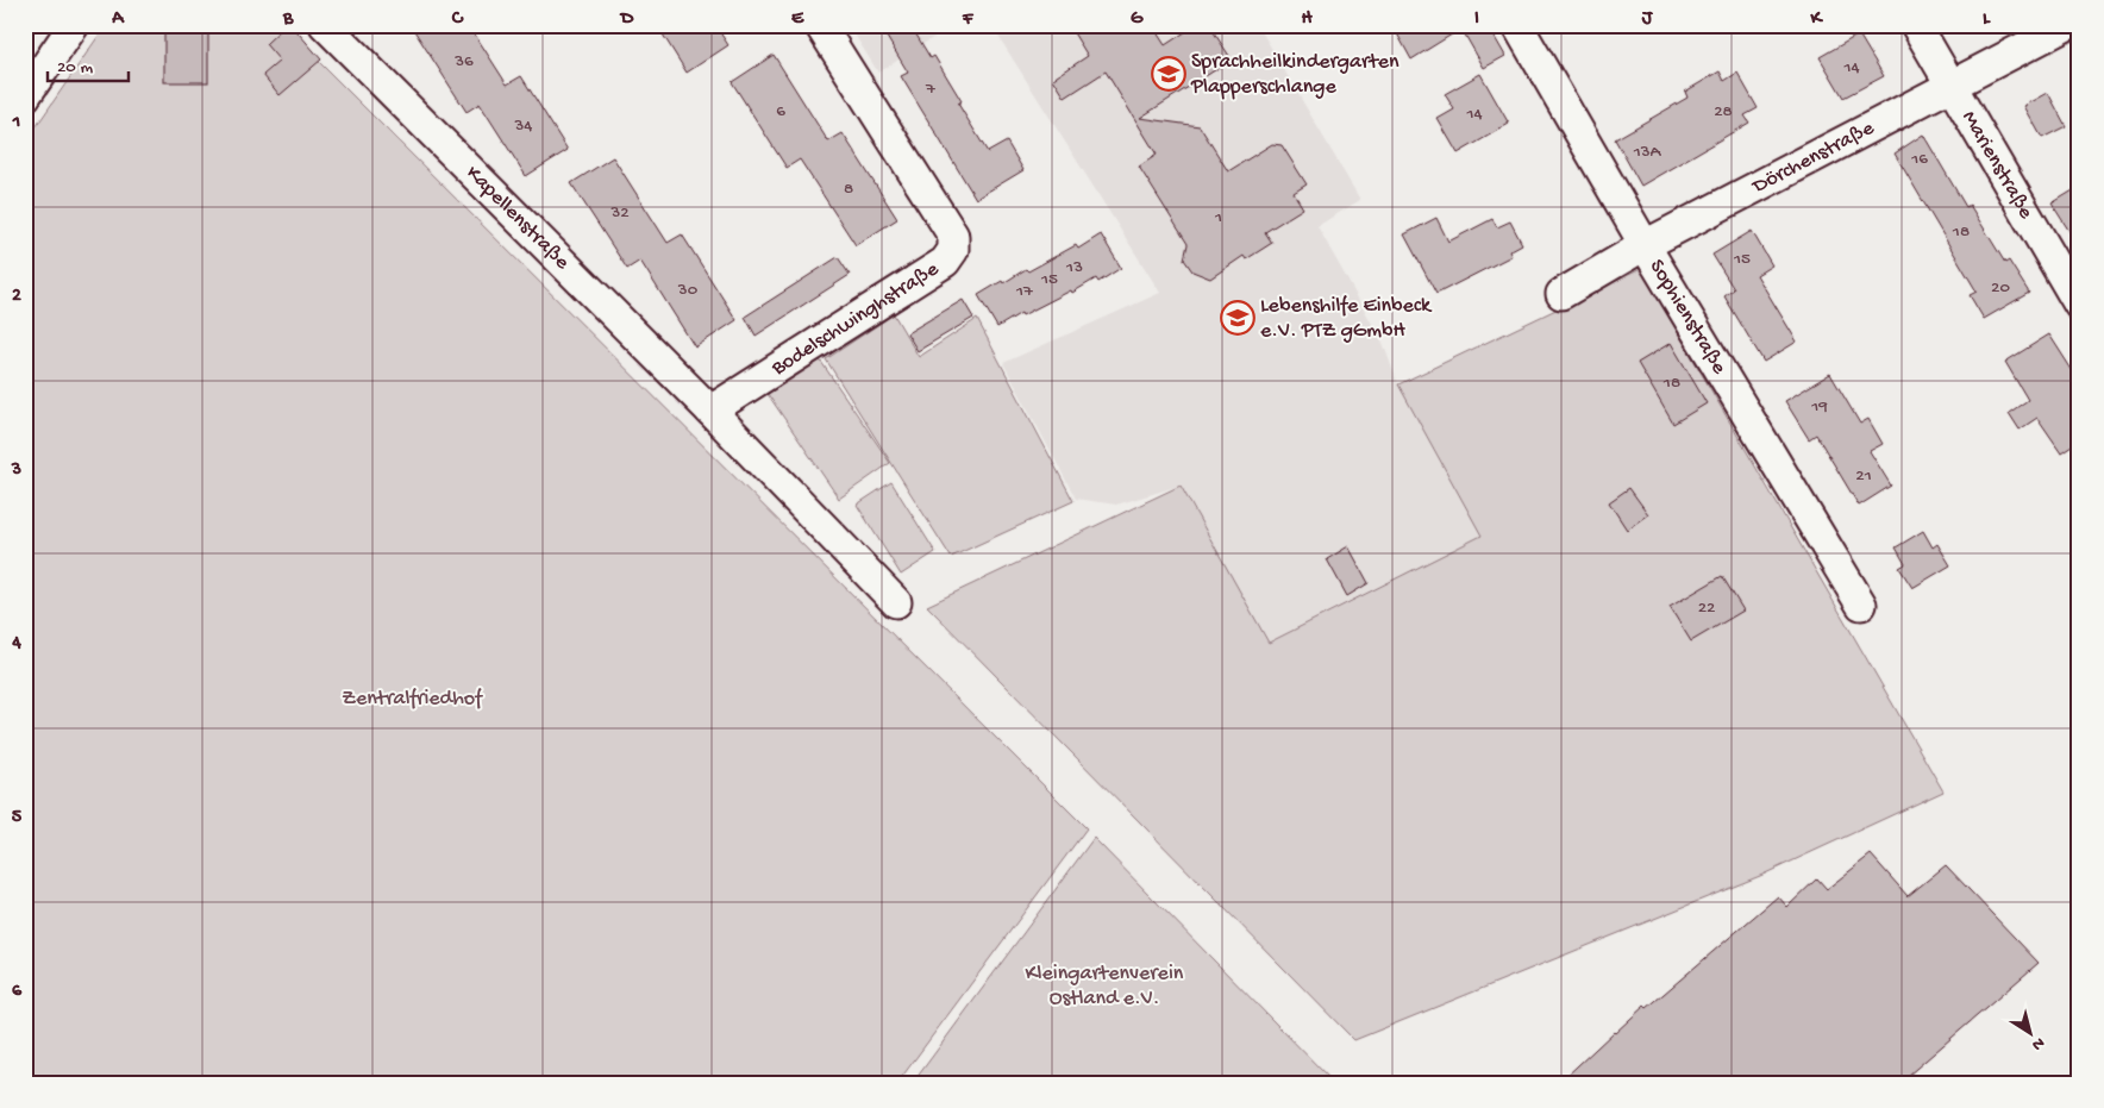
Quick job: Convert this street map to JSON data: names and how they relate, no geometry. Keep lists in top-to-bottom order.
{
  "streets": {
    "street": [
      "Dörchenstraße",
      "Marienstraße",
      "Kapellenstraße",
      "Sophienstraße",
      "Bodelschwinghstraße"
    ]
  },
  "crossings": [
    ["Dörchenstraße", "Marienstraße"],
    ["Dörchenstraße", "Sophienstraße"],
    ["Kapellenstraße", "Bodelschwinghstraße"]
  ],
  "parks": ["Zentralfriedhof", "Kleingartenverein Ostland e.V."],
  "places": {
    "school or university": ["Sprachheilkindergarten Plapperschlange", "Lebenshilfe Einbeck e.V. PTZ gGmbH"]
  },
  "house_numbers": [
    "36",
    "14",
    "7",
    "6",
    "28",
    "14",
    "34",
    "13A",
    "16",
    "8",
    "32",
    "1",
    "18",
    "15",
    "13",
    "15",
    "20",
    "30",
    "17",
    "18",
    "19",
    "21",
    "22"
  ],
  "scale_bar": "20 m",
  "north": "bottom right",
  "grid": {
    "columns": [
      "A",
      "B",
      "C",
      "D",
      "E",
      "F",
      "G",
      "H",
      "I",
      "J",
      "K",
      "L"
    ],
    "rows": [
      "1",
      "2",
      "3",
      "4",
      "5",
      "6"
    ]
  }
}
